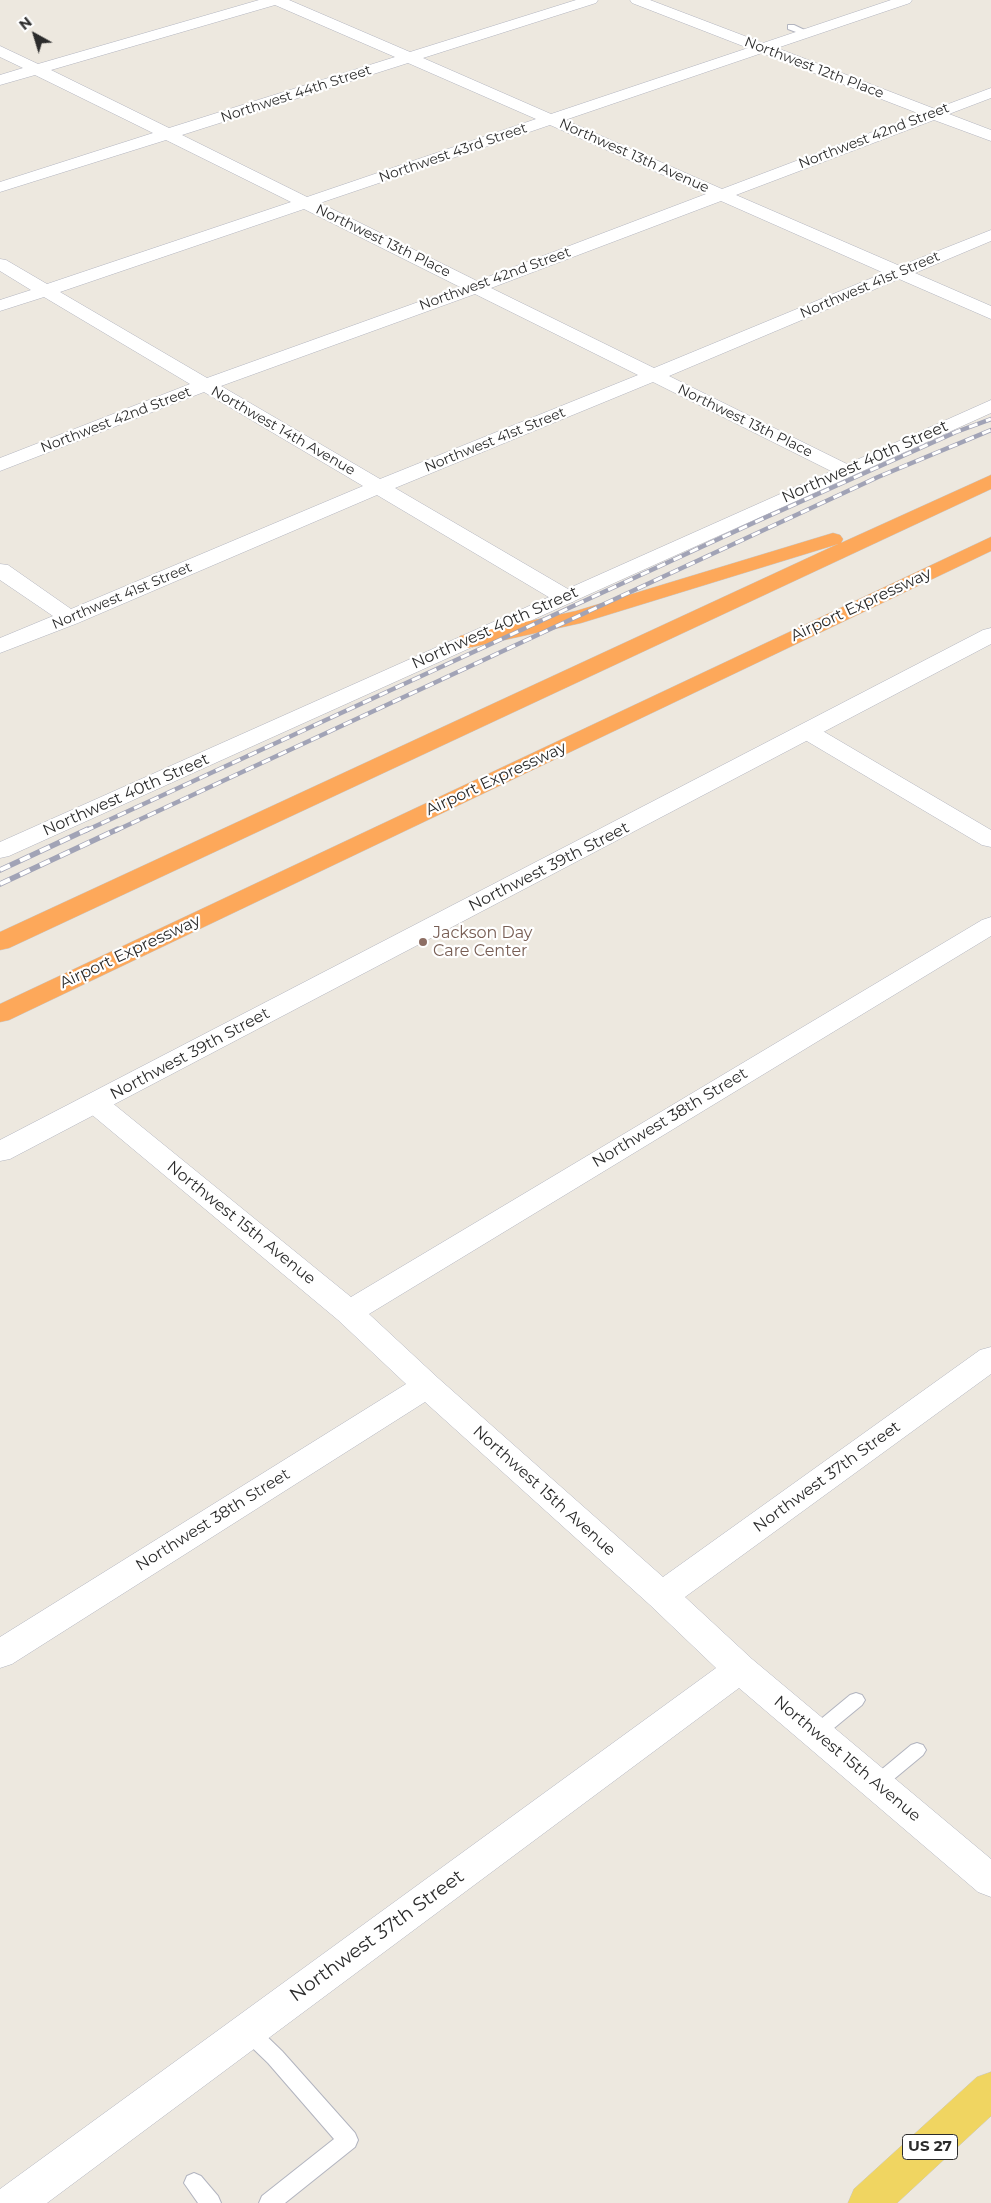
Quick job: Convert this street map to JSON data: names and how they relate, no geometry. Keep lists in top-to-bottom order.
{
  "streets": {
    "highway": ["Airport Expressway"],
    "main road": ["US 27"],
    "street": [
      "Northwest 12th Place",
      "Northwest 44th Street",
      "Northwest 42nd Street",
      "Northwest 43rd Street",
      "Northwest 13th Avenue",
      "Northwest 13th Place",
      "Northwest 41st Street",
      "Northwest 14th Avenue",
      "Northwest 40th Street",
      "Northwest 39th Street",
      "Northwest 38th Street",
      "Northwest 15th Avenue",
      "Northwest 37th Street"
    ]
  },
  "crossings": [
    ["Northwest 12th Place", "Northwest 42nd Street"],
    ["Northwest 12th Place", "Northwest 43rd Street"],
    ["Northwest 44th Street", "Northwest 13th Avenue"],
    ["Northwest 44th Street", "Northwest 13th Place"],
    ["Northwest 42nd Street", "Northwest 13th Avenue"],
    ["Northwest 42nd Street", "Northwest 13th Place"],
    ["Northwest 42nd Street", "Northwest 14th Avenue"],
    ["Northwest 43rd Street", "Northwest 13th Avenue"],
    ["Northwest 43rd Street", "Northwest 13th Place"],
    ["Northwest 43rd Street", "Northwest 14th Avenue"],
    ["Northwest 13th Avenue", "Northwest 41st Street"],
    ["Northwest 13th Place", "Northwest 41st Street"],
    ["Northwest 13th Place", "Northwest 40th Street"],
    ["Northwest 41st Street", "Northwest 14th Avenue"],
    ["Northwest 14th Avenue", "Northwest 40th Street"],
    ["Northwest 39th Street", "Northwest 15th Avenue"],
    ["Northwest 38th Street", "Northwest 15th Avenue"],
    ["Northwest 15th Avenue", "Northwest 37th Street"]
  ],
  "places": ["Jackson Day Care Center"],
  "north": "top left"
}
